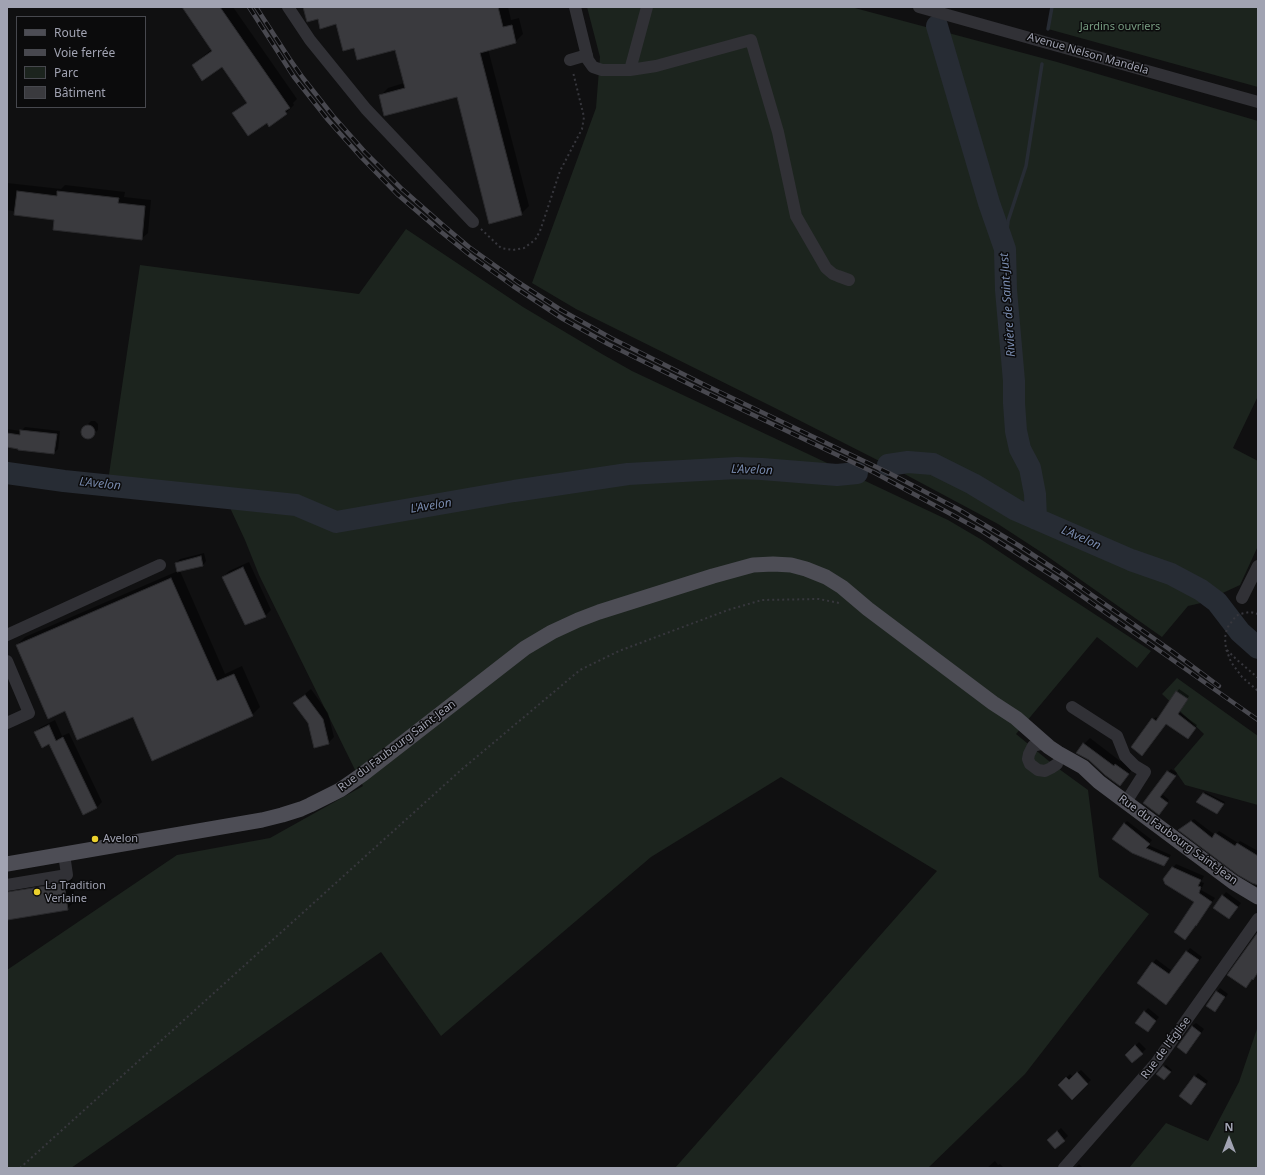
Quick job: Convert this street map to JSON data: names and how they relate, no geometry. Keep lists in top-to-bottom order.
{
  "streets": {
    "main road": ["Rue du Faubourg Saint-Jean"],
    "street": ["Avenue Nelson Mandela", "Rue de l'Église"]
  },
  "water": ["Rivière de Saint-Just", "L'Avelon"],
  "parks": ["Jardins ouvriers"],
  "places": ["Avelon", "La Tradition Verlaine"],
  "legend": [
    "Route",
    "Voie ferrée",
    "Parc",
    "Bâtiment"
  ],
  "north": "top"
}
